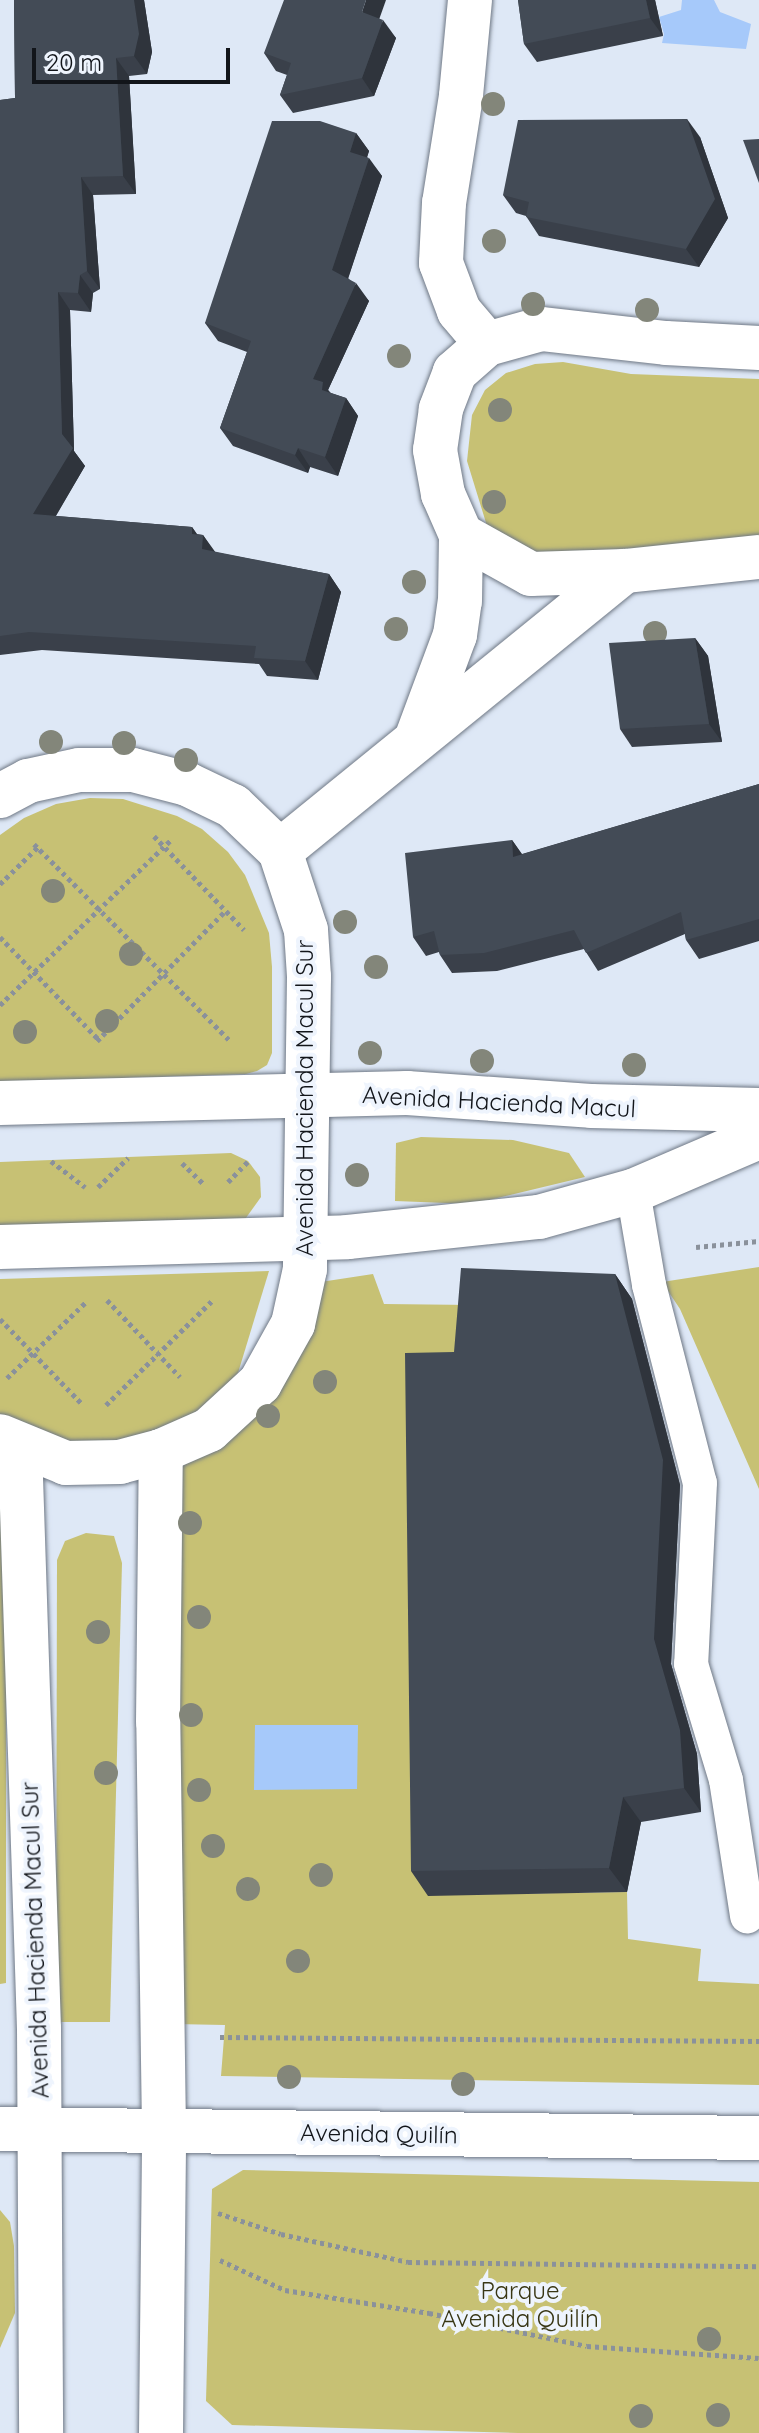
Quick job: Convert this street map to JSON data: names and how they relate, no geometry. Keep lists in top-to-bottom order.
{
  "streets": {
    "street": ["Avenida Hacienda Macul Sur", "Avenida Hacienda Macul", "Avenida Quilín"]
  },
  "crossings": [
    ["Avenida Hacienda Macul Sur", "Avenida Hacienda Macul"],
    ["Avenida Hacienda Macul Sur", "Avenida Quilín"]
  ],
  "parks": ["Parque Avenida Quilín"],
  "scale_bar": "20 m"
}
